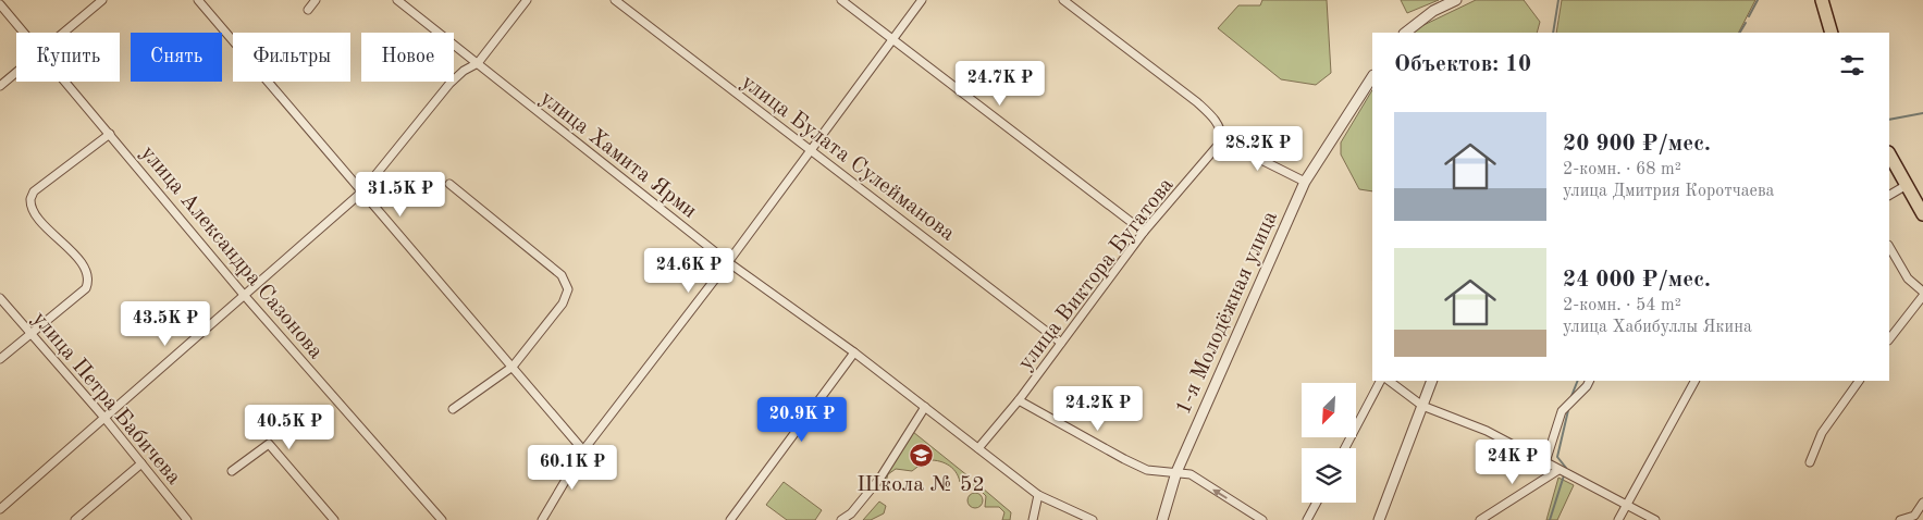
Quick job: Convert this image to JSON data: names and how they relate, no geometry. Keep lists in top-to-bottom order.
{
  "streets": {
    "street": [
      "улица Хамита Ярми",
      "улица Булата Сулейманова",
      "улица Александра Сазонова",
      "улица Виктора Бугатова",
      "1-я Молодёжная улица",
      "улица Петра Бабичева"
    ]
  },
  "crossings": [
    ["улица Хамита Ярми", "улица Виктора Бугатова"],
    ["улица Булата Сулейманова", "улица Виктора Бугатова"]
  ],
  "places": {
    "school or university": ["Школа № 52"]
  },
  "north": "bottom left",
  "page": {
    "chip": [
      "Купить",
      "Снять",
      "Фильтры",
      "Новое"
    ],
    "heading": "Объектов: 10",
    "price": [
      "24.7K ₽",
      "28.2K ₽",
      "31.5K ₽",
      "24.6K ₽",
      "43.5K ₽",
      "24.2K ₽",
      "20.9K ₽",
      "40.5K ₽",
      "24K ₽",
      "60.1K ₽"
    ],
    "list": [
      {
        "name": "20 900 ₽/мес.",
        "note": "2-комн. · 68 m² · улица Дмитрия Коротчаева"
      },
      {
        "name": "24 000 ₽/мес.",
        "note": "2-комн. · 54 m² · улица Хабибуллы Якина"
      }
    ]
  }
}
